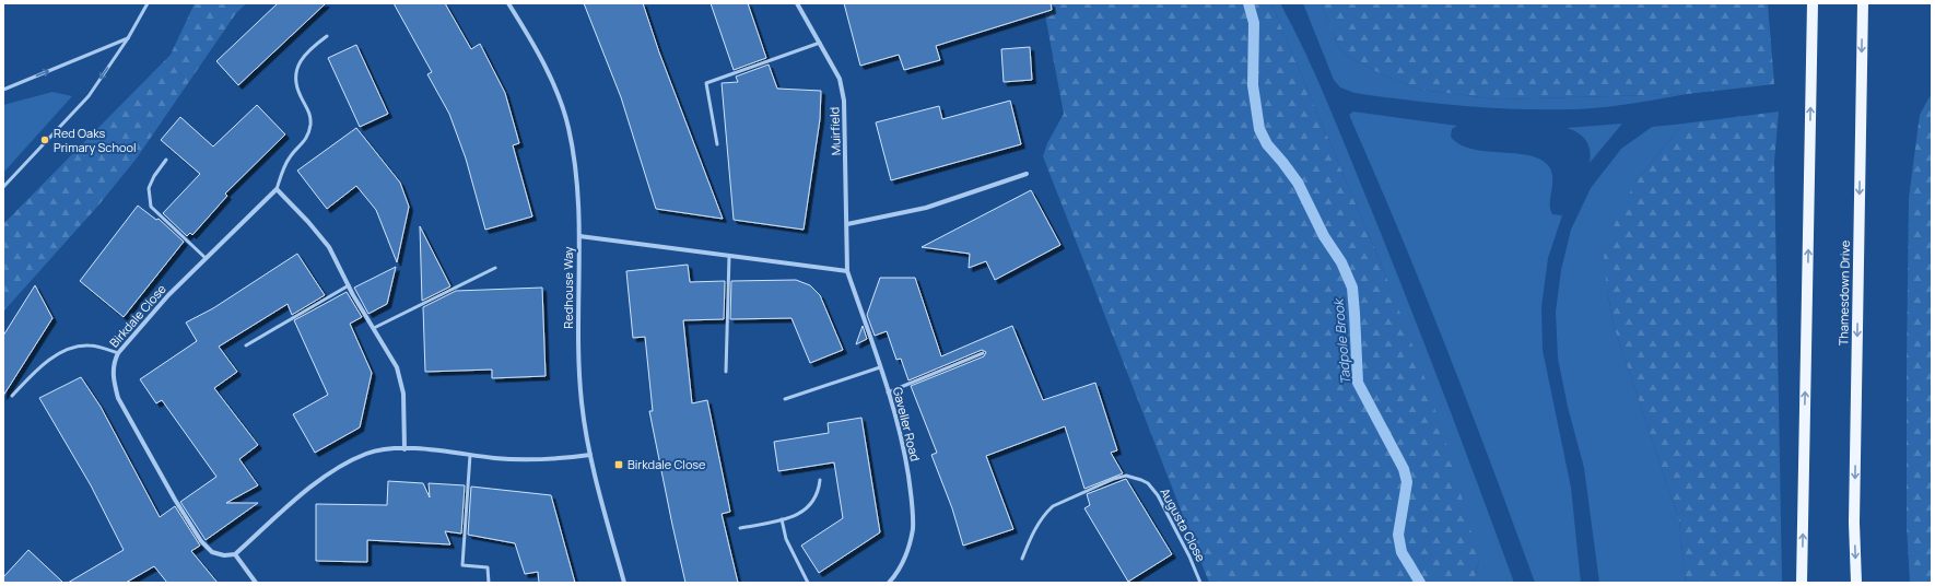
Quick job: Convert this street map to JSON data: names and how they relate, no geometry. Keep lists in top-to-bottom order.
{
  "streets": {
    "main road": ["Thamesdown Drive"],
    "street": [
      "Muirfield",
      "Redhouse Way",
      "Birkdale Close",
      "Gaveller Road"
    ],
    "lane": ["Augusta Close"]
  },
  "crossings": [
    ["Muirfield", "Gaveller Road"]
  ],
  "water": ["Tadpole Brook"],
  "places": {
    "other": ["Red Oaks Primary School"],
    "transit": ["Birkdale Close"]
  }
}
